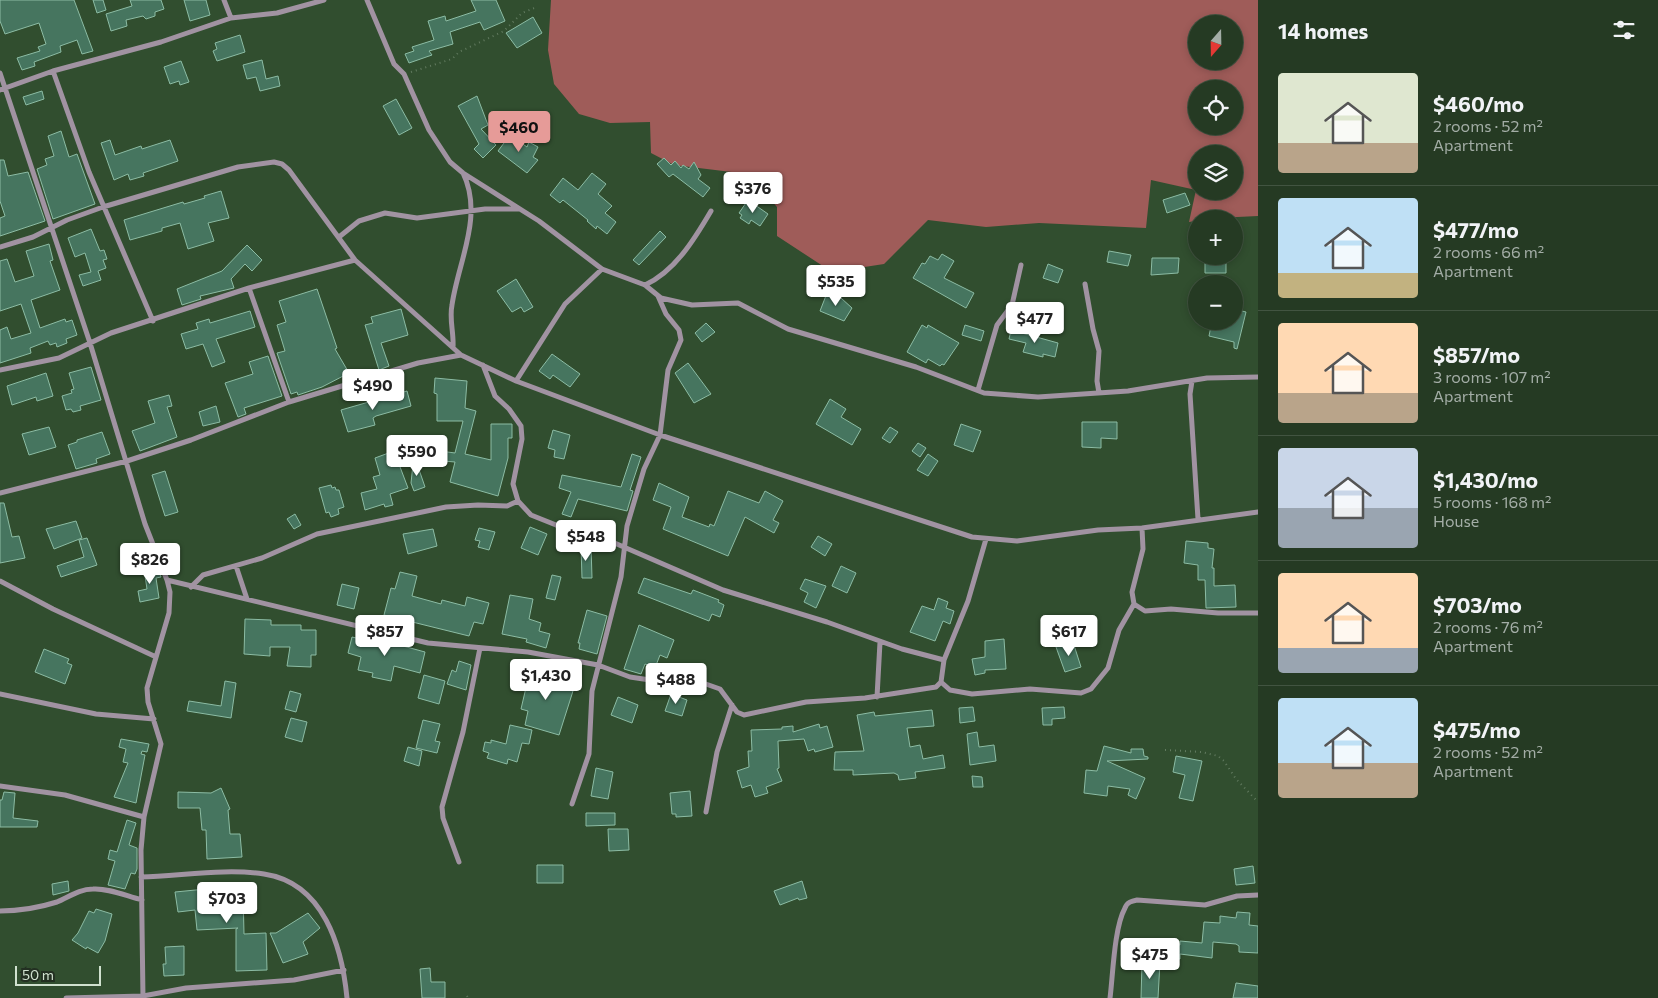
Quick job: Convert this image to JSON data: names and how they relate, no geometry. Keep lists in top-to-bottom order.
{
  "scale_bar": "50 m",
  "north": "bottom",
  "page": {
    "heading": "14 homes",
    "map_buttons": ["+", "−"],
    "list": [
      {
        "name": "$460/mo",
        "note": "2 rooms · 52 m² · Apartment"
      },
      {
        "name": "$477/mo",
        "note": "2 rooms · 66 m² · Apartment"
      },
      {
        "name": "$857/mo",
        "note": "3 rooms · 107 m² · Apartment"
      },
      {
        "name": "$1,430/mo",
        "note": "5 rooms · 168 m² · House"
      },
      {
        "name": "$703/mo",
        "note": "2 rooms · 76 m² · Apartment"
      },
      {
        "name": "$475/mo",
        "note": "2 rooms · 52 m² · Apartment"
      }
    ],
    "price": [
      "$460",
      "$376",
      "$535",
      "$477",
      "$490",
      "$590",
      "$548",
      "$826",
      "$857",
      "$617",
      "$1,430",
      "$488",
      "$703",
      "$475"
    ],
    "scale": "50 m"
  }
}
